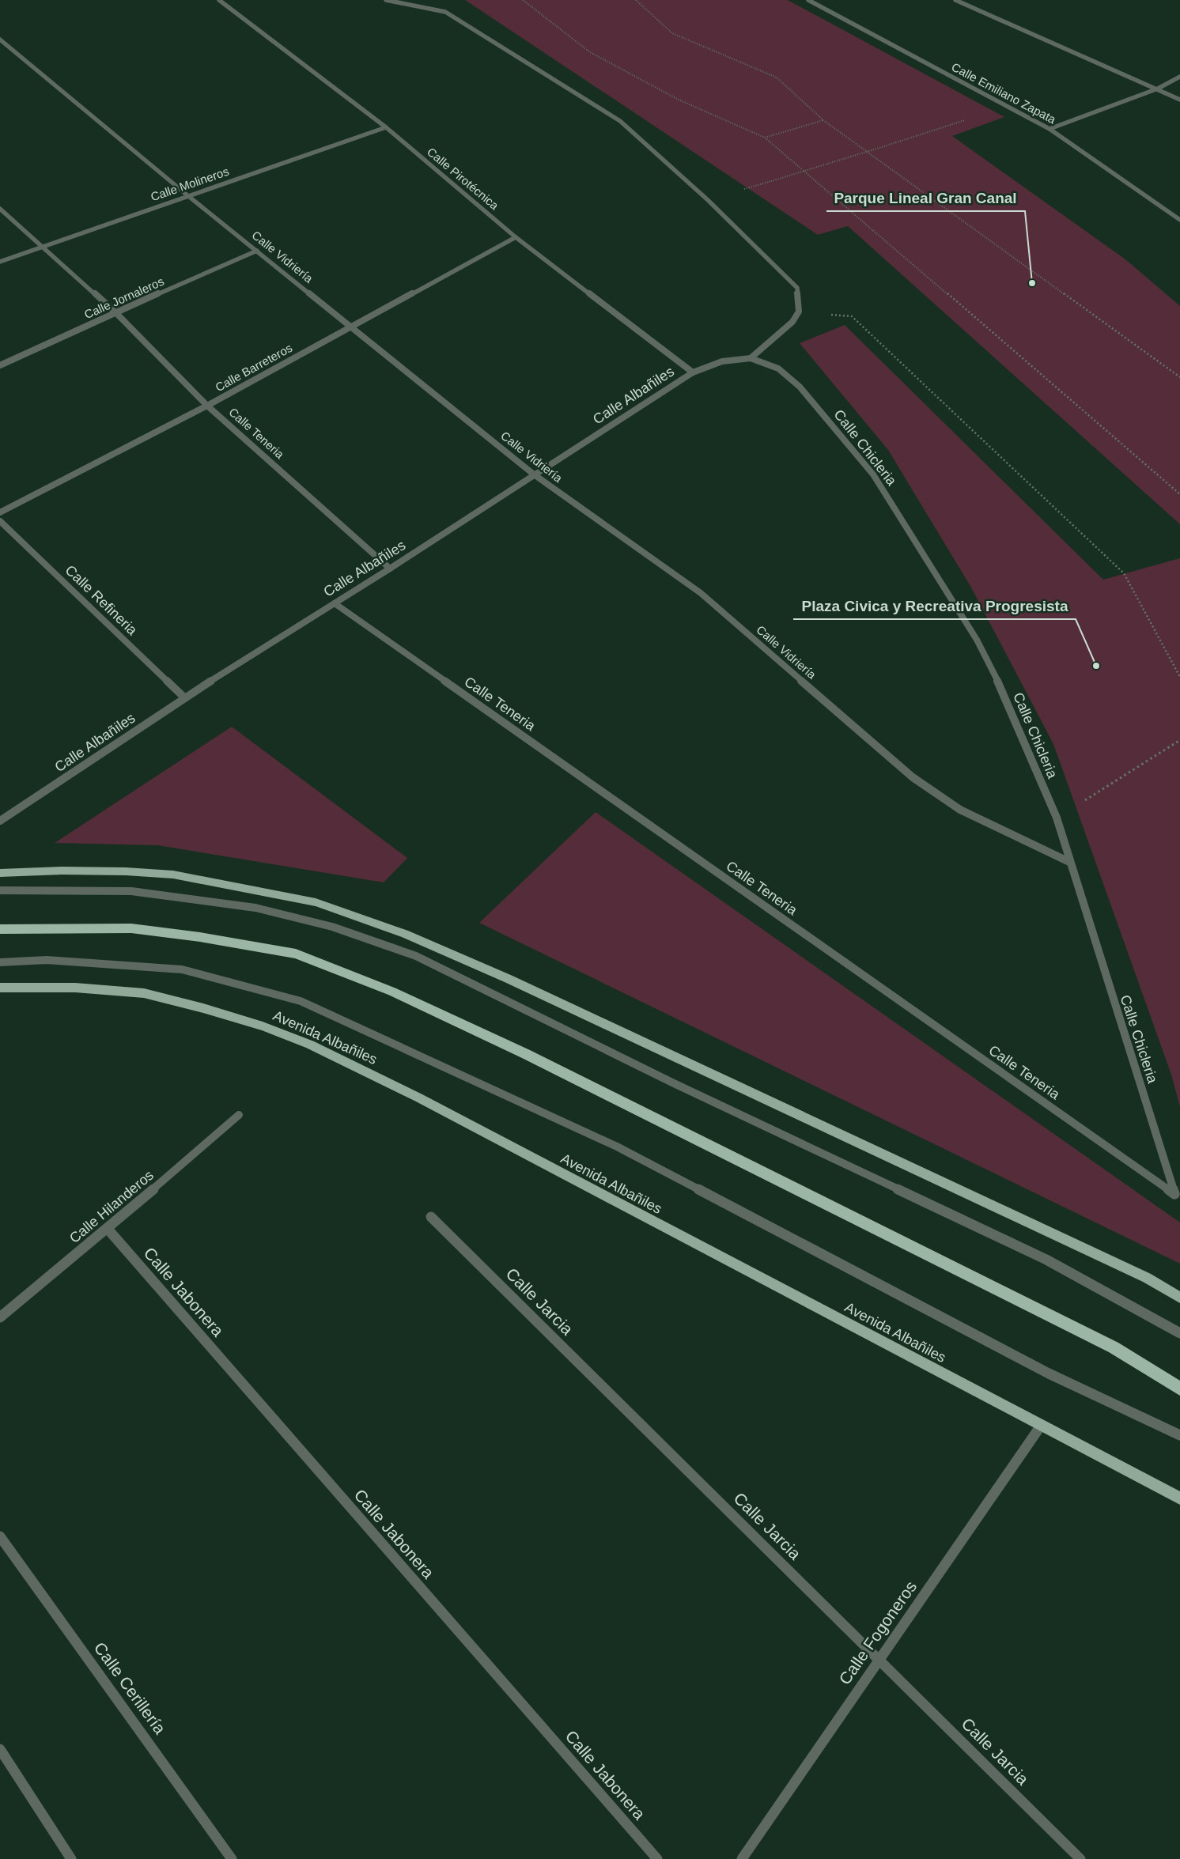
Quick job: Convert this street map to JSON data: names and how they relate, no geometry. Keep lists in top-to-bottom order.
{
  "streets": {
    "main road": ["Avenida Albañiles"],
    "street": [
      "Calle Emiliano Zapata",
      "Calle Pirotécnica",
      "Calle Molineros",
      "Calle Vidriería",
      "Calle Jornaleros",
      "Calle Barreteros",
      "Calle Albañiles",
      "Calle Teneria",
      "Calle Chicleria",
      "Calle Refineria",
      "Calle Hilanderos",
      "Calle Jabonera",
      "Calle Jarcia",
      "Calle Fogoneros",
      "Calle Cerillería"
    ]
  },
  "crossings": [
    ["Calle Pirotécnica", "Calle Molineros"],
    ["Calle Pirotécnica", "Calle Barreteros"],
    ["Calle Pirotécnica", "Calle Albañiles"],
    ["Calle Molineros", "Calle Vidriería"],
    ["Calle Molineros", "Calle Teneria"],
    ["Calle Vidriería", "Calle Jornaleros"],
    ["Calle Vidriería", "Calle Barreteros"],
    ["Calle Vidriería", "Calle Albañiles"],
    ["Calle Vidriería", "Calle Chicleria"],
    ["Calle Jornaleros", "Calle Teneria"],
    ["Calle Barreteros", "Calle Teneria"],
    ["Calle Albañiles", "Calle Teneria"],
    ["Calle Albañiles", "Calle Chicleria"],
    ["Calle Albañiles", "Calle Refineria"],
    ["Calle Teneria", "Calle Chicleria"],
    ["Avenida Albañiles", "Calle Fogoneros"],
    ["Calle Hilanderos", "Calle Jabonera"],
    ["Calle Jarcia", "Calle Fogoneros"]
  ],
  "places": ["Parque Lineal Gran Canal", "Plaza Civica y Recreativa Progresista"]
}
